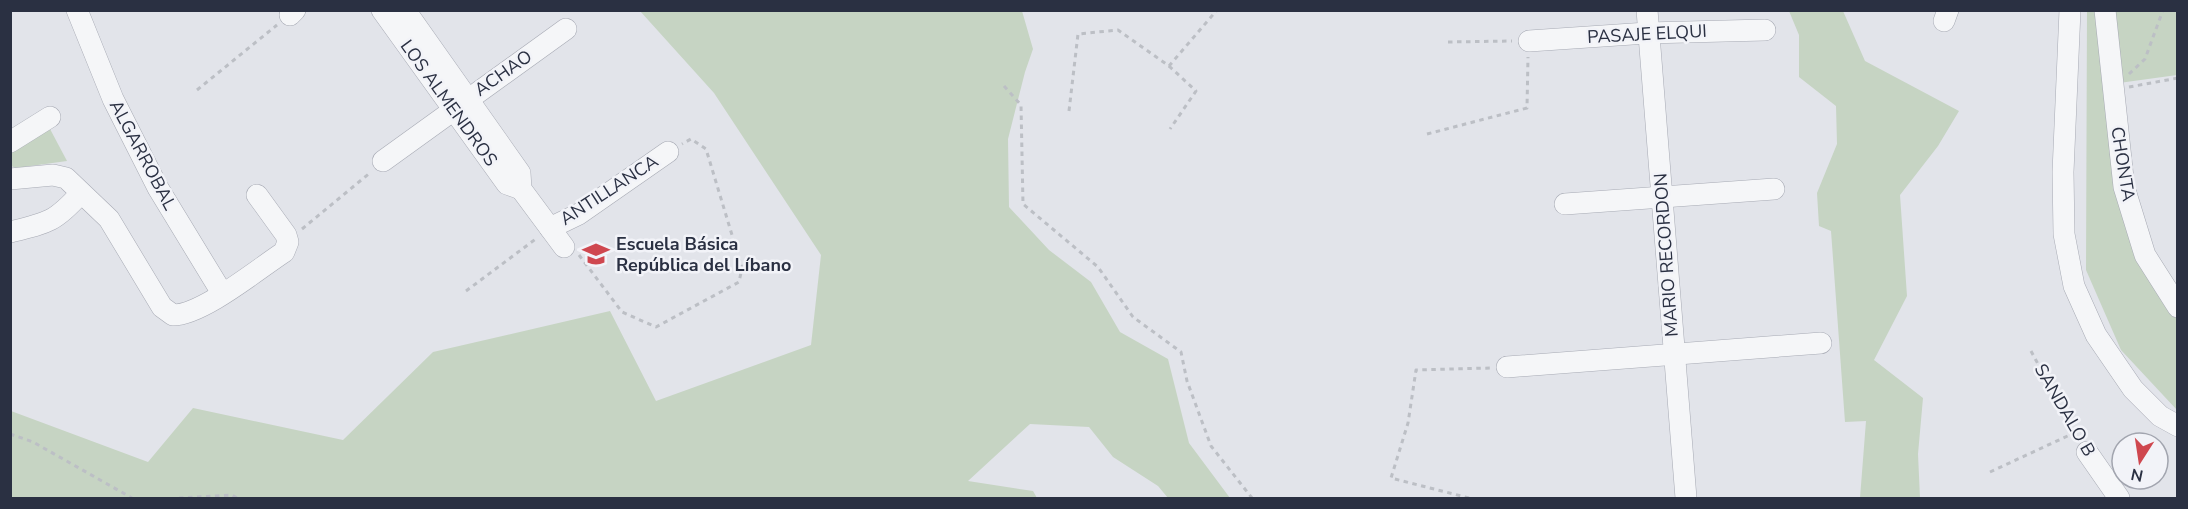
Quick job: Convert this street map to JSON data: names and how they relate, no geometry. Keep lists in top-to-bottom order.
{
  "streets": {
    "street": [
      "PASAJE ELQUI",
      "ACHAO",
      "LOS ALMENDROS",
      "ALGARROBAL",
      "CHONTA",
      "ANTILLANCA",
      "MARIO RECORDON",
      "SANDALO B"
    ]
  },
  "crossings": [
    ["PASAJE ELQUI", "MARIO RECORDON"],
    ["ACHAO", "LOS ALMENDROS"],
    ["LOS ALMENDROS", "ANTILLANCA"]
  ],
  "places": {
    "school or university": ["Escuela Básica República del Líbano"]
  },
  "north": "bottom"
}
